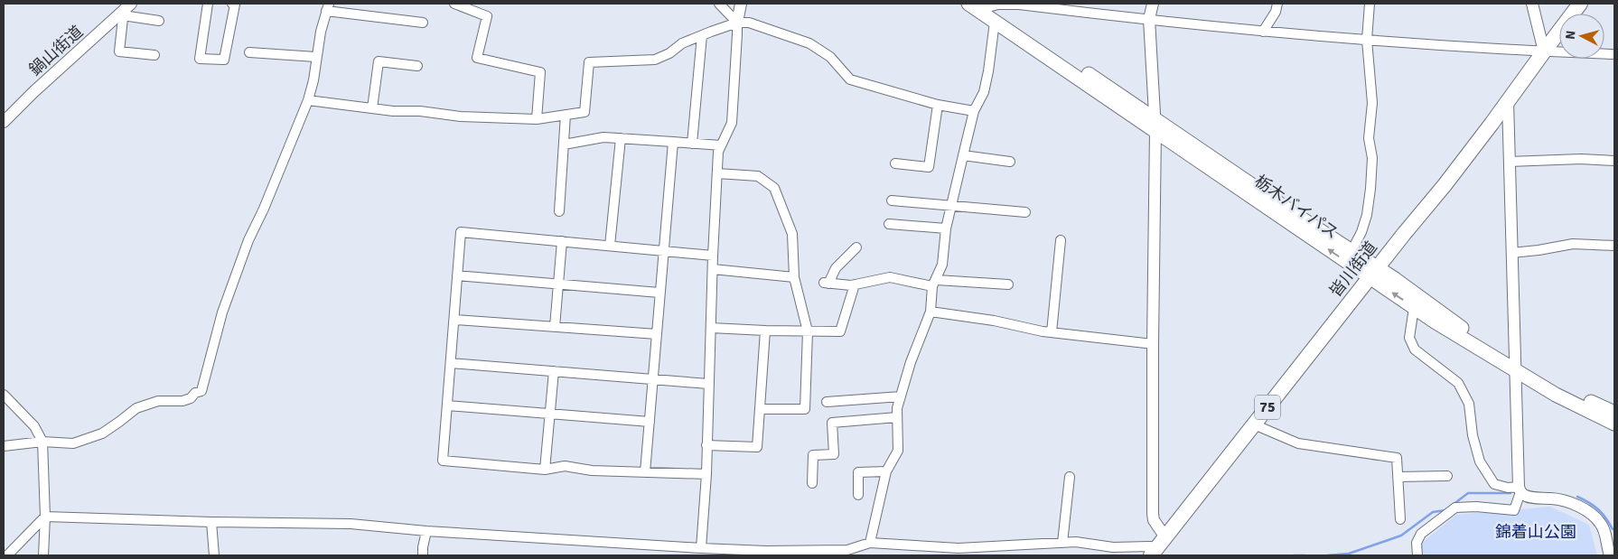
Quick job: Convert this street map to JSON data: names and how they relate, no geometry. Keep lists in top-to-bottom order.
{
  "streets": {
    "main road": ["栃木バイパス", "皆川街道", "75"],
    "street": ["鍋山街道"]
  },
  "crossings": [
    ["栃木バイパス", "皆川街道"]
  ],
  "parks": ["錦着山公園"],
  "north": "left"
}
